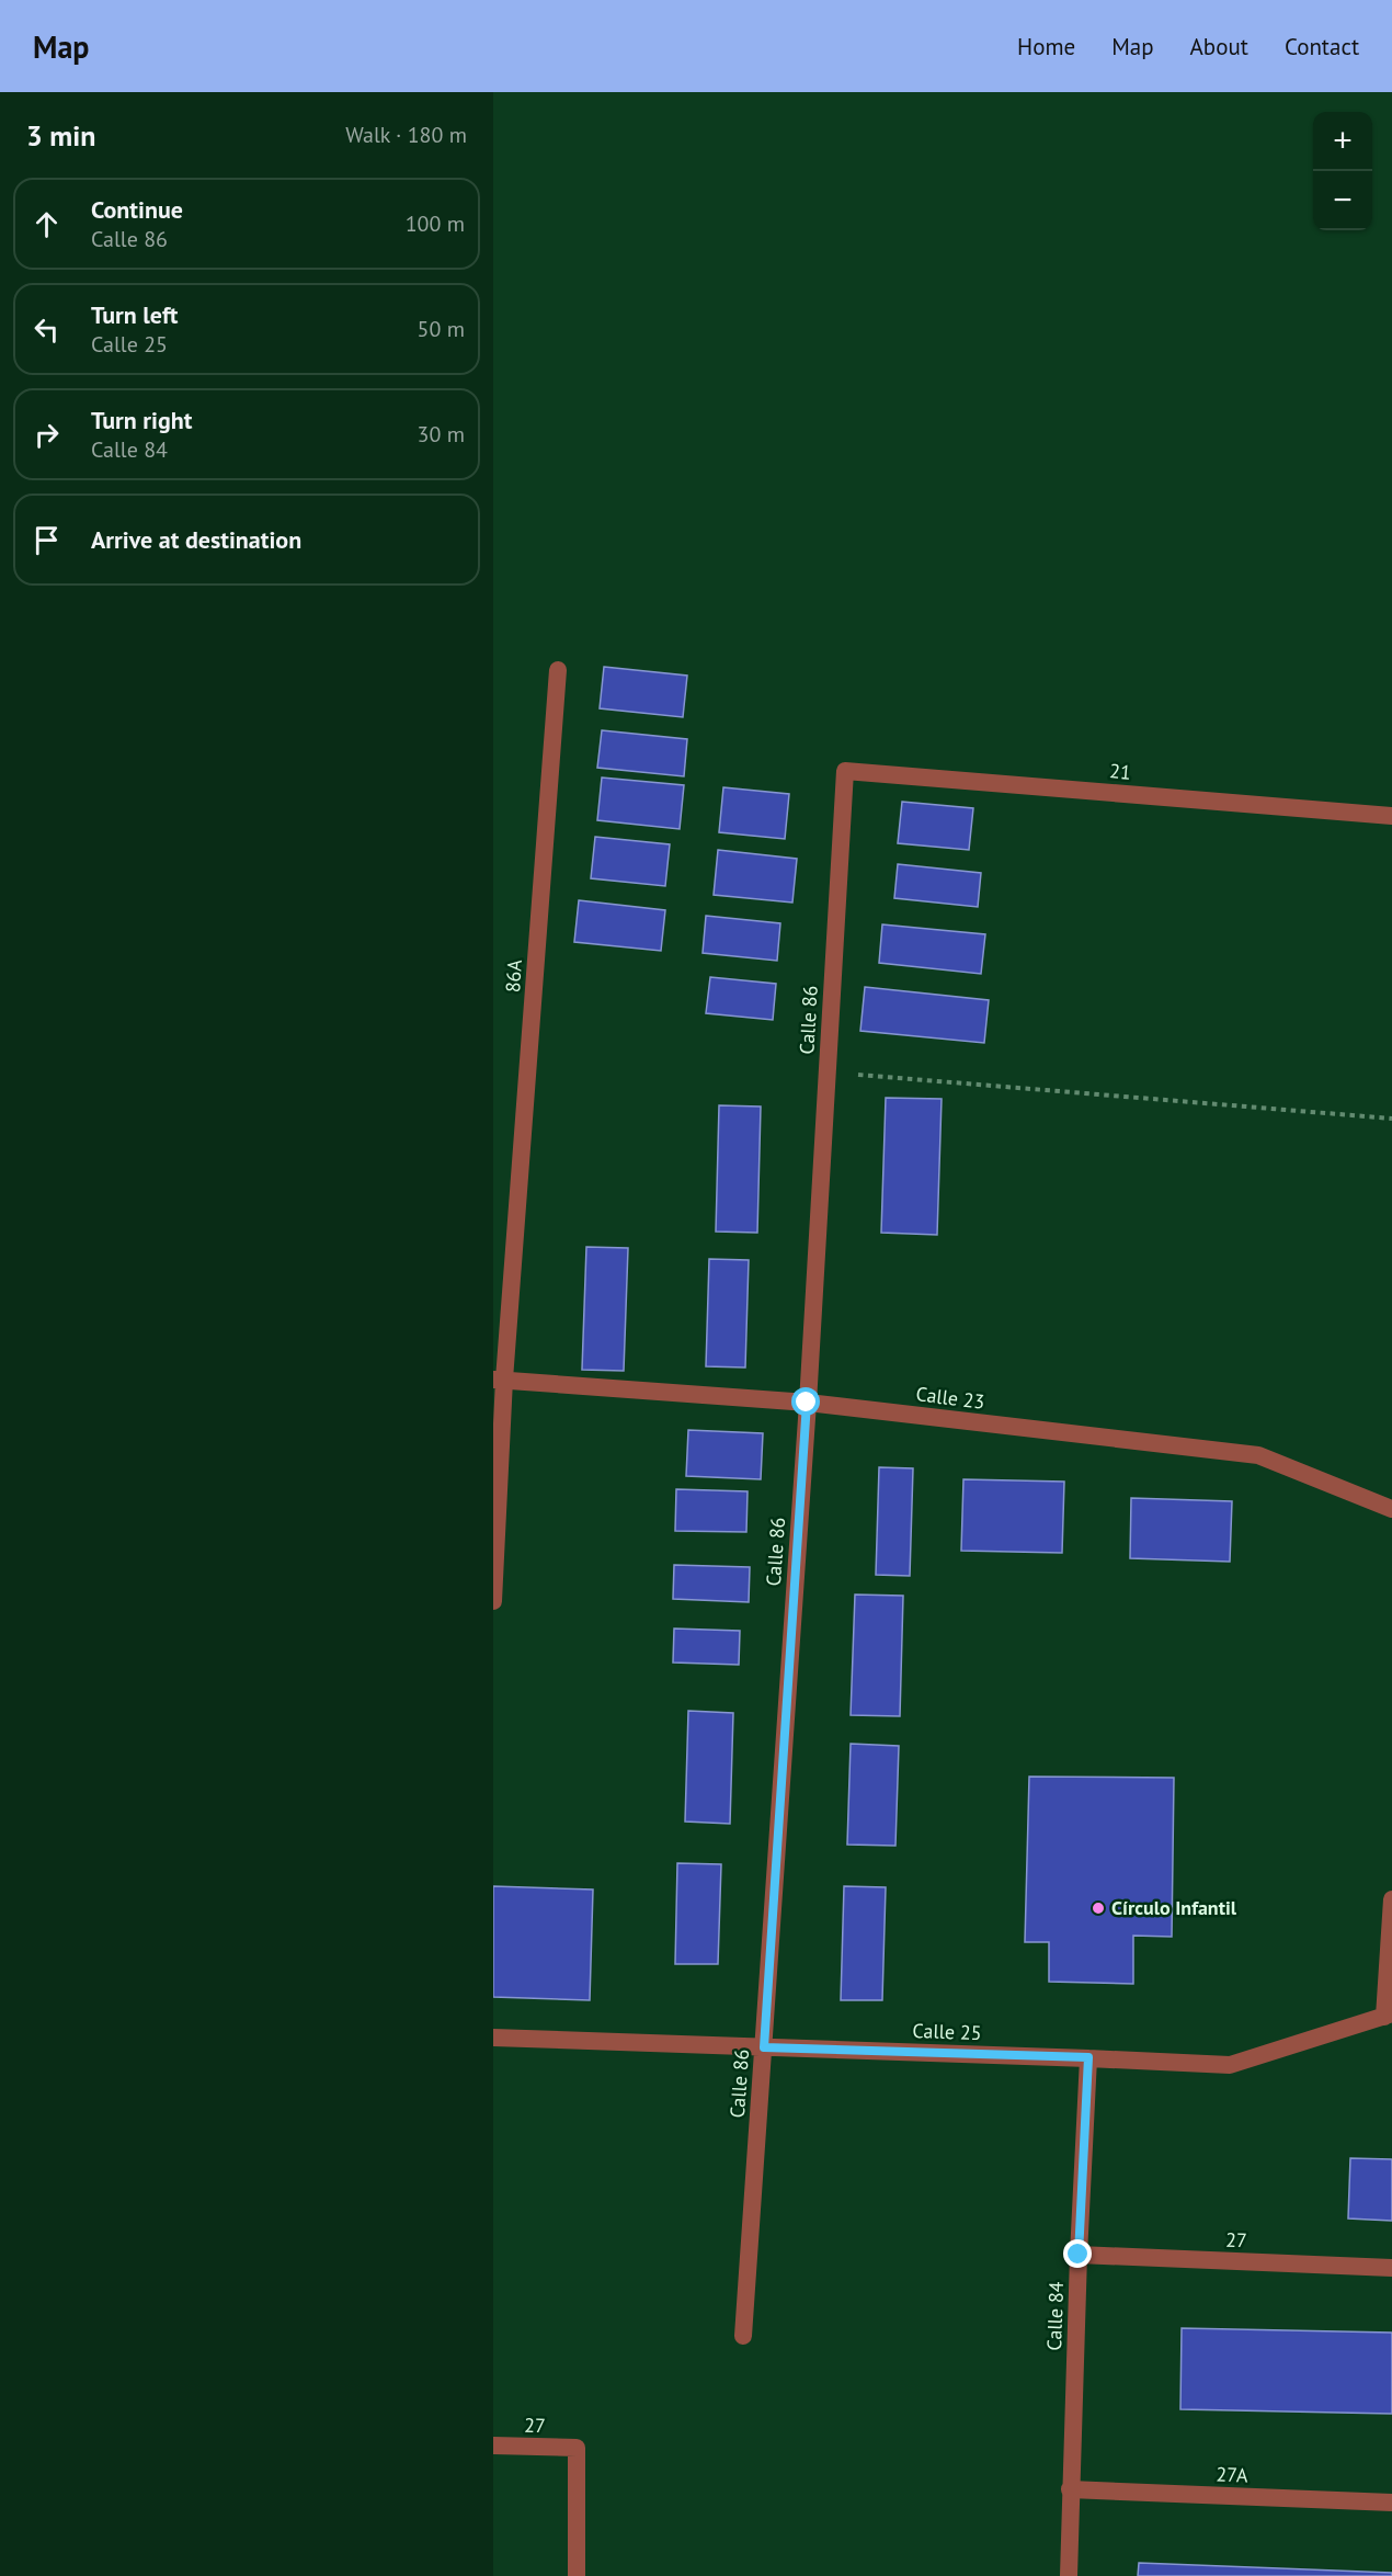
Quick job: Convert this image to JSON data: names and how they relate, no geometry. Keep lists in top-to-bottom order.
{
  "streets": {
    "street": [
      "21",
      "86A",
      "Calle 86",
      "Calle 23",
      "Calle 25",
      "27",
      "Calle 84",
      "27A"
    ]
  },
  "crossings": [
    ["21", "Calle 86"],
    ["86A", "Calle 23"],
    ["Calle 86", "Calle 23"],
    ["Calle 86", "Calle 25"],
    ["Calle 25", "Calle 84"],
    ["27", "Calle 84"],
    ["Calle 84", "27A"]
  ],
  "places": ["Círculo Infantil"],
  "page": {
    "header": "Map",
    "nav": [
      "Home",
      "Map",
      "About",
      "Contact"
    ],
    "heading": ["3 min", "Walk · 180 m"],
    "map_buttons": ["+", "−"],
    "list": [
      ["Continue", "Calle 86", "100 m"],
      ["Turn left", "Calle 25", "50 m"],
      ["Turn right", "Calle 84", "30 m"],
      "Arrive at destination"
    ]
  }
}
